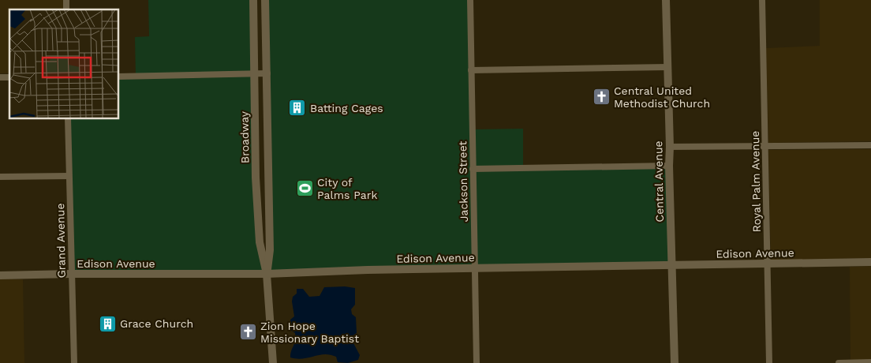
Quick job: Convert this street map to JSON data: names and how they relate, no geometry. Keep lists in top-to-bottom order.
{
  "streets": {
    "street": [
      "Broadway",
      "Jackson Street",
      "Central Avenue",
      "Royal Palm Avenue",
      "Grand Avenue",
      "Edison Avenue"
    ]
  },
  "crossings": [
    ["Broadway", "Edison Avenue"],
    ["Jackson Street", "Edison Avenue"],
    ["Central Avenue", "Edison Avenue"],
    ["Royal Palm Avenue", "Edison Avenue"],
    ["Grand Avenue", "Edison Avenue"]
  ],
  "places": {
    "church": ["Central United Methodist Church", "Zion Hope Missionary Baptist"],
    "building": ["Batting Cages", "Grace Church"],
    "sports": ["City of Palms Park"]
  }
}
